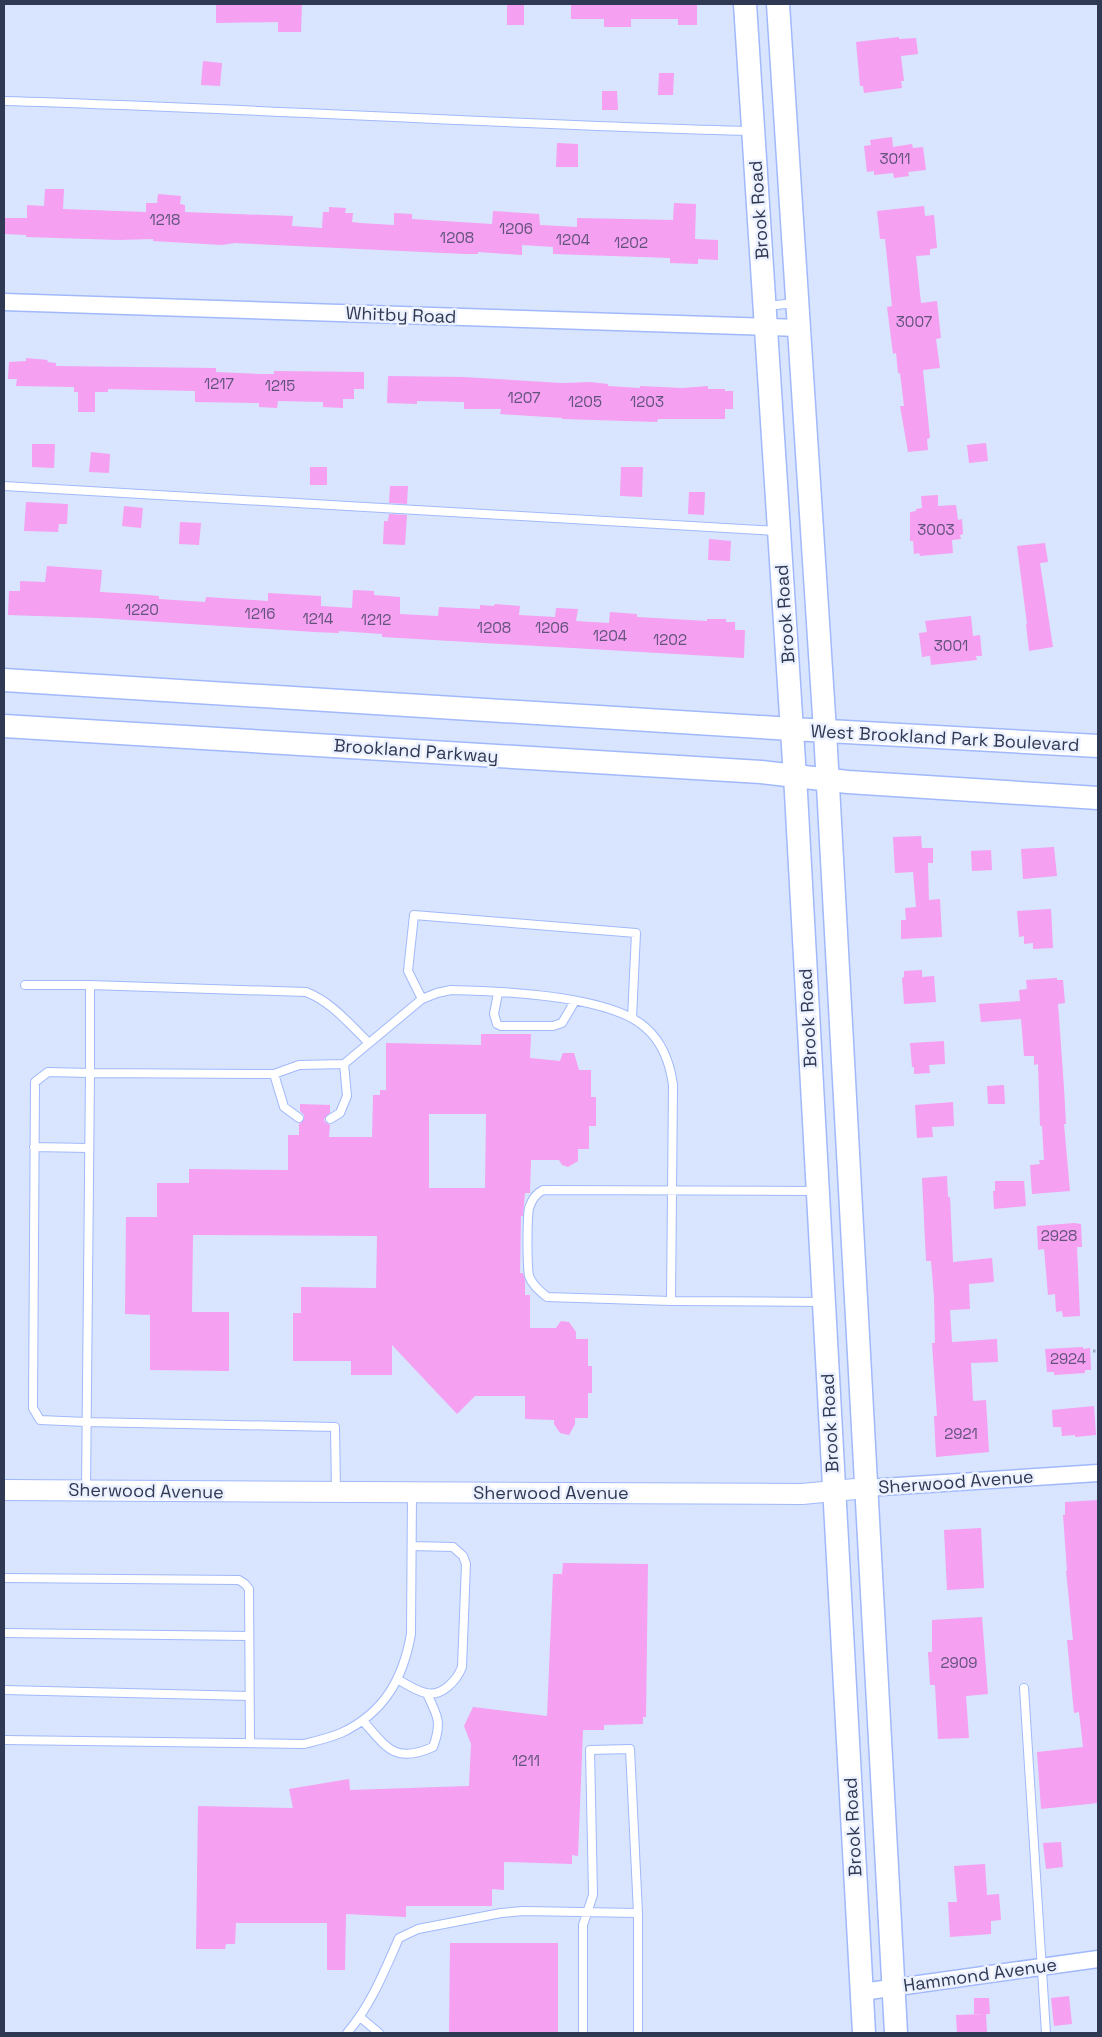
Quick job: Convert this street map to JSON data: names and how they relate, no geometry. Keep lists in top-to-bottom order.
{
  "streets": {
    "main road": ["Brook Road", "West Brookland Park Boulevard", "Brookland Parkway"],
    "street": ["Whitby Road", "Sherwood Avenue", "Hammond Avenue"]
  },
  "crossings": [
    ["Brook Road", "Whitby Road"],
    ["Brook Road", "West Brookland Park Boulevard"],
    ["Brook Road", "Brookland Parkway"],
    ["Brook Road", "Sherwood Avenue"],
    ["Brook Road", "Hammond Avenue"]
  ],
  "house_numbers": [
    "3011",
    "1218",
    "1206",
    "1208",
    "1204",
    "1202",
    "3007",
    "1217",
    "1215",
    "1207",
    "1205",
    "1203",
    "3003",
    "1220",
    "1216",
    "1214",
    "1212",
    "1208",
    "1206",
    "1204",
    "1202",
    "3001",
    "2928",
    "2924",
    "2921",
    "2909",
    "1211"
  ]
}
